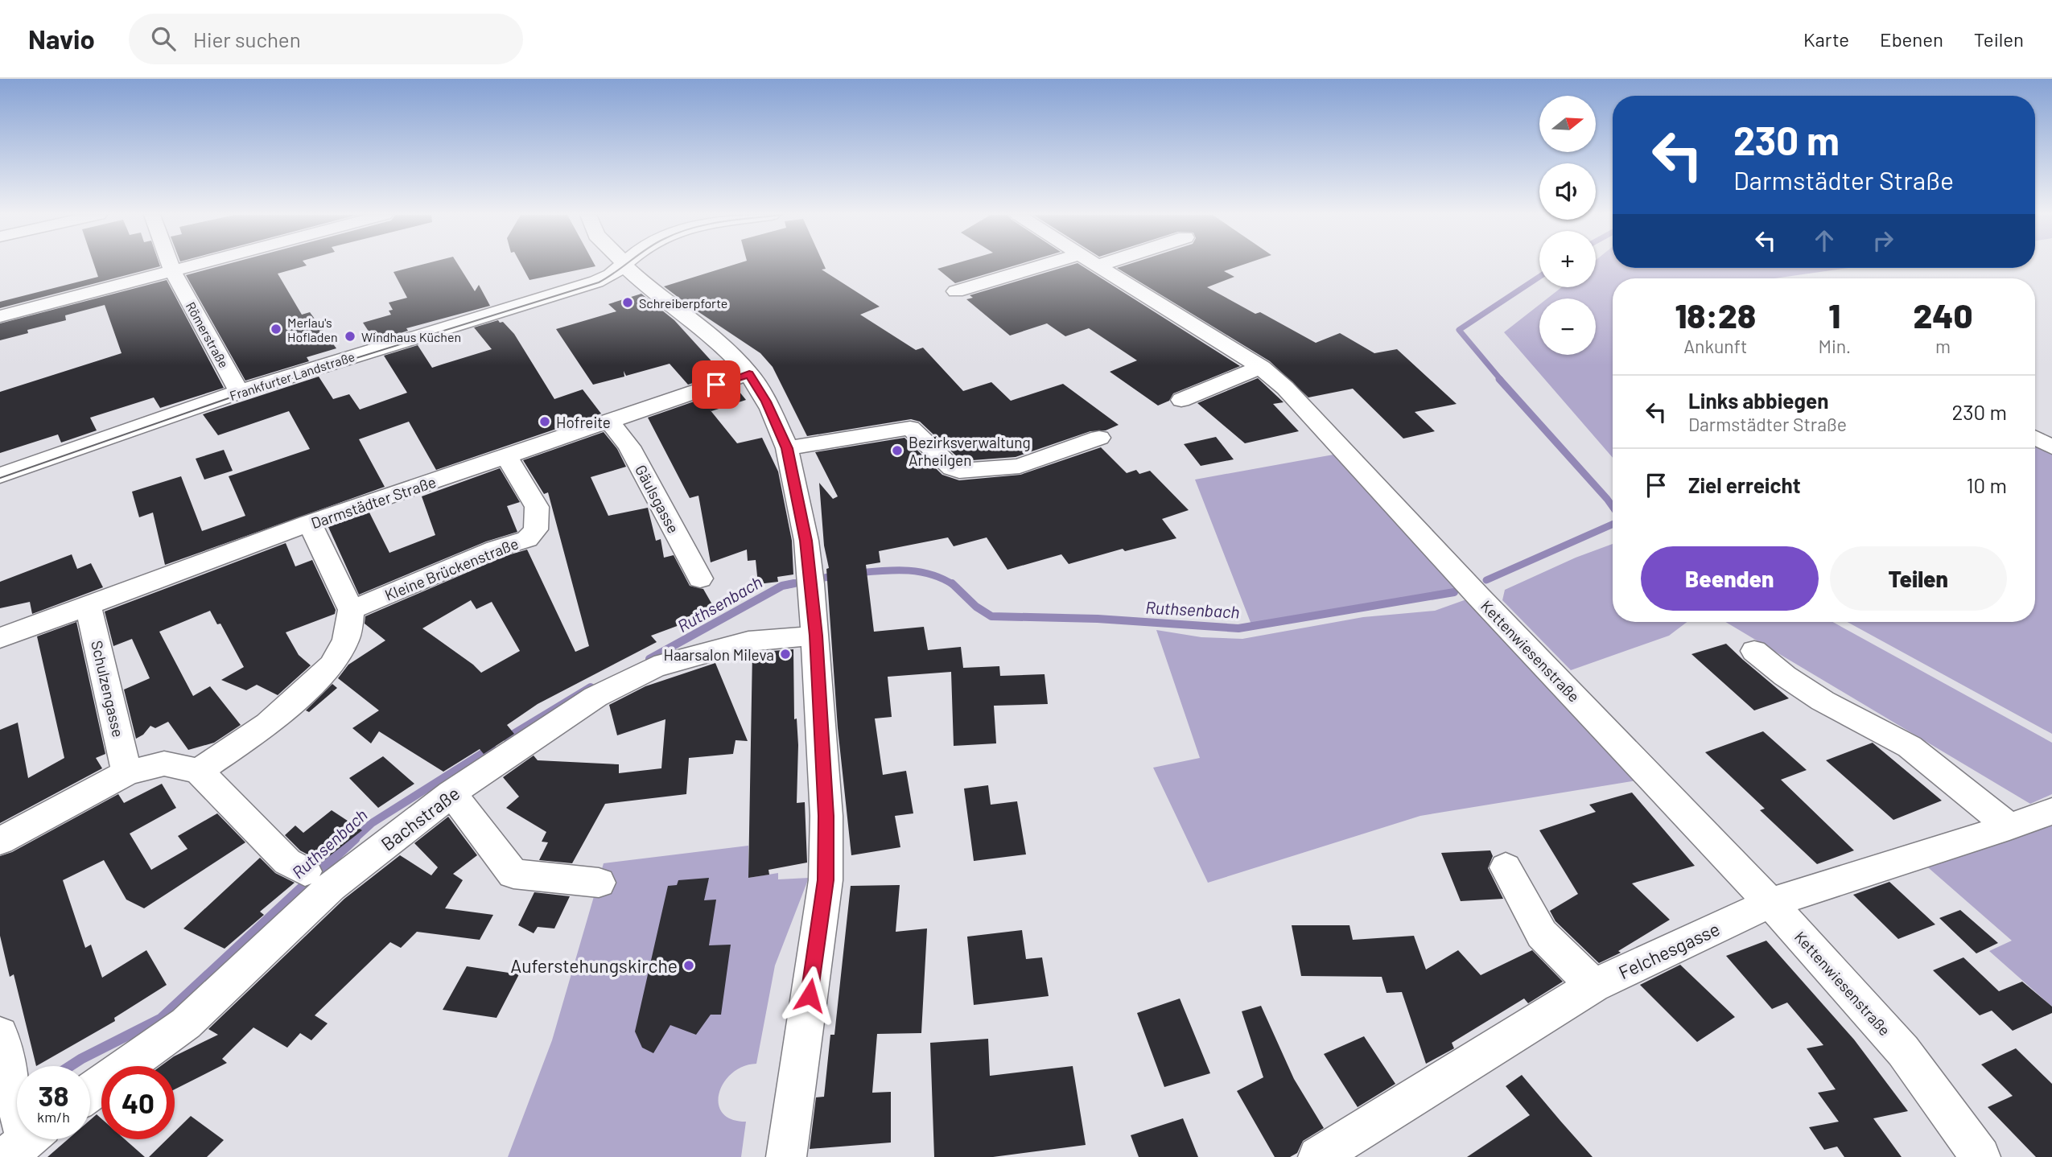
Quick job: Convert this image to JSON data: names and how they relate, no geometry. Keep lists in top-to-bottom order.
{
  "streets": {
    "street": [
      "Römerstraße",
      "Frankfurter Landstraße",
      "Gäulsgasse",
      "Darmstädter Straße",
      "Kleine Brückenstraße",
      "Kettenwiesenstraße",
      "Schulzengasse",
      "Bachstraße",
      "Felchesgasse"
    ]
  },
  "crossings": [
    ["Römerstraße", "Frankfurter Landstraße"],
    ["Gäulsgasse", "Darmstädter Straße"],
    ["Darmstädter Straße", "Kleine Brückenstraße"],
    ["Darmstädter Straße", "Schulzengasse"],
    ["Kettenwiesenstraße", "Felchesgasse"]
  ],
  "water": ["Ruthsenbach"],
  "places": [
    "Schreiberpforte",
    "Merlau's Hofladen",
    "Windhaus Küchen",
    "Hofreite",
    "Bezirksverwaltung Arheilgen",
    "Haarsalon Mileva",
    "Auferstehungskirche"
  ],
  "north": "right",
  "page": {
    "header": "Navio",
    "search": "Hier suchen",
    "nav": ["Karte", "Ebenen", "Teilen"],
    "map_buttons": ["+", "−"],
    "turn": ["230 m", "Darmstädter Straße"],
    "eta": [
      "18:28",
      "Ankunft",
      "1",
      "Min.",
      "240",
      "m"
    ],
    "list": [
      {
        "name": "Links abbiegen",
        "note": "Darmstädter Straße",
        "value": "230 m"
      },
      {
        "name": "Ziel erreicht",
        "value": "10 m"
      }
    ],
    "buttons": ["Beenden", "Teilen"],
    "speed": "38 km/h",
    "limit": "40"
  }
}
